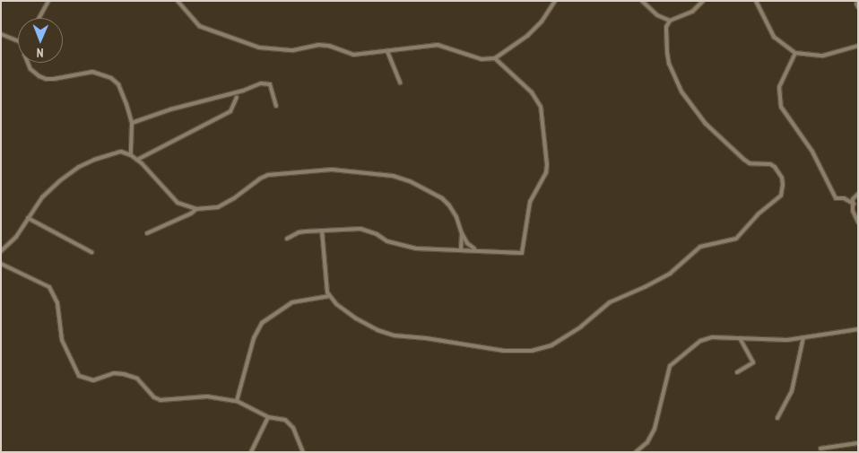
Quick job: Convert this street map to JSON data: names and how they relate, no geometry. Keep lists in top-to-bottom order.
{
  "north": "bottom"
}
